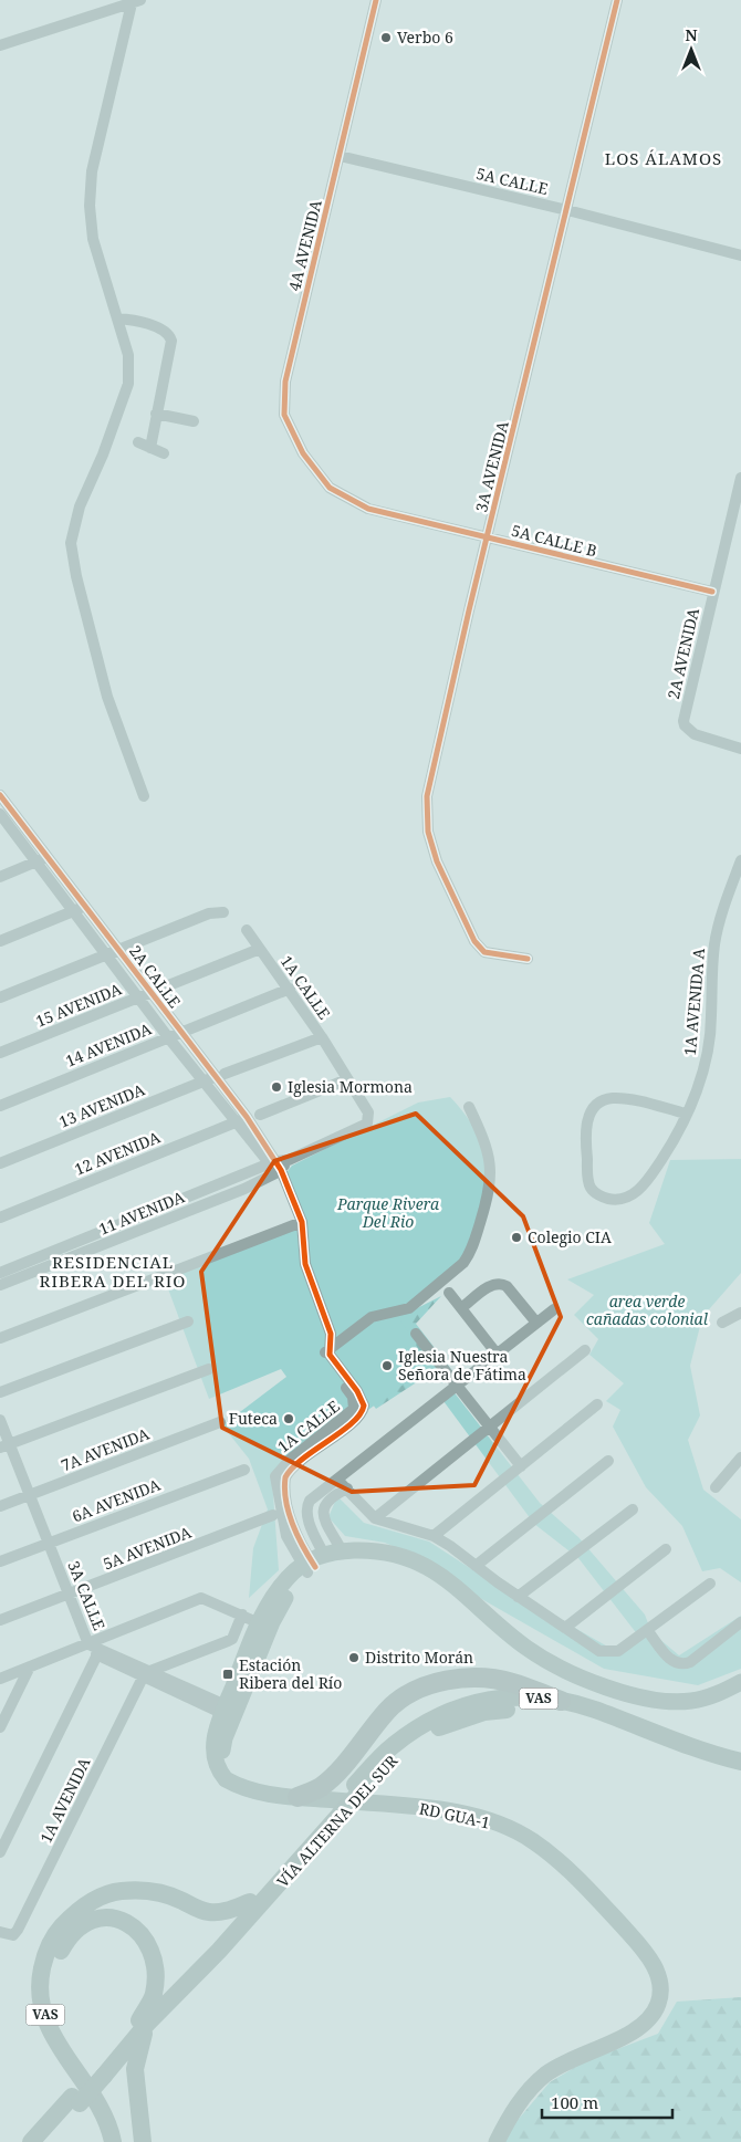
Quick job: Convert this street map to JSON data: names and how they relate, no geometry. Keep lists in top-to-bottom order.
{
  "streets": {
    "highway": ["VAS", "VÍA ALTERNA DEL SUR"],
    "main road": ["RD GUA-1"],
    "street": [
      "5A CALLE",
      "4A AVENIDA",
      "3A AVENIDA",
      "5A CALLE B",
      "2A AVENIDA",
      "2A CALLE",
      "1A CALLE",
      "1A AVENIDA A",
      "15 AVENIDA",
      "14 AVENIDA",
      "13 AVENIDA",
      "12 AVENIDA",
      "11 AVENIDA",
      "7A AVENIDA",
      "6A AVENIDA",
      "5A AVENIDA",
      "3A CALLE",
      "1A AVENIDA"
    ]
  },
  "crossings": [
    ["5A CALLE", "4A AVENIDA"],
    ["5A CALLE", "3A AVENIDA"],
    ["4A AVENIDA", "5A CALLE B"],
    ["3A AVENIDA", "5A CALLE B"],
    ["5A CALLE B", "2A AVENIDA"],
    ["2A CALLE", "1A CALLE"],
    ["2A CALLE", "15 AVENIDA"],
    ["2A CALLE", "14 AVENIDA"],
    ["2A CALLE", "13 AVENIDA"],
    ["2A CALLE", "12 AVENIDA"],
    ["2A CALLE", "11 AVENIDA"],
    ["1A CALLE", "15 AVENIDA"],
    ["1A CALLE", "14 AVENIDA"],
    ["1A CALLE", "13 AVENIDA"],
    ["1A CALLE", "11 AVENIDA"],
    ["7A AVENIDA", "3A CALLE"],
    ["6A AVENIDA", "3A CALLE"],
    ["5A AVENIDA", "3A CALLE"],
    ["3A CALLE", "1A AVENIDA"],
    ["VAS", "VÍA ALTERNA DEL SUR"]
  ],
  "districts": ["LOS ÁLAMOS", "RESIDENCIAL RIBERA DEL RIO"],
  "parks": ["Parque Rivera Del Rio", "area verde cañadas colonial"],
  "places": {
    "other": [
      "Verbo 6",
      "Iglesia Mormona",
      "Colegio CIA",
      "Iglesia Nuestra Señora de Fátima",
      "Futeca",
      "Distrito Morán"
    ],
    "transit": ["Estación Ribera del Río"]
  },
  "scale_bar": "100 m",
  "north": "top"
}
